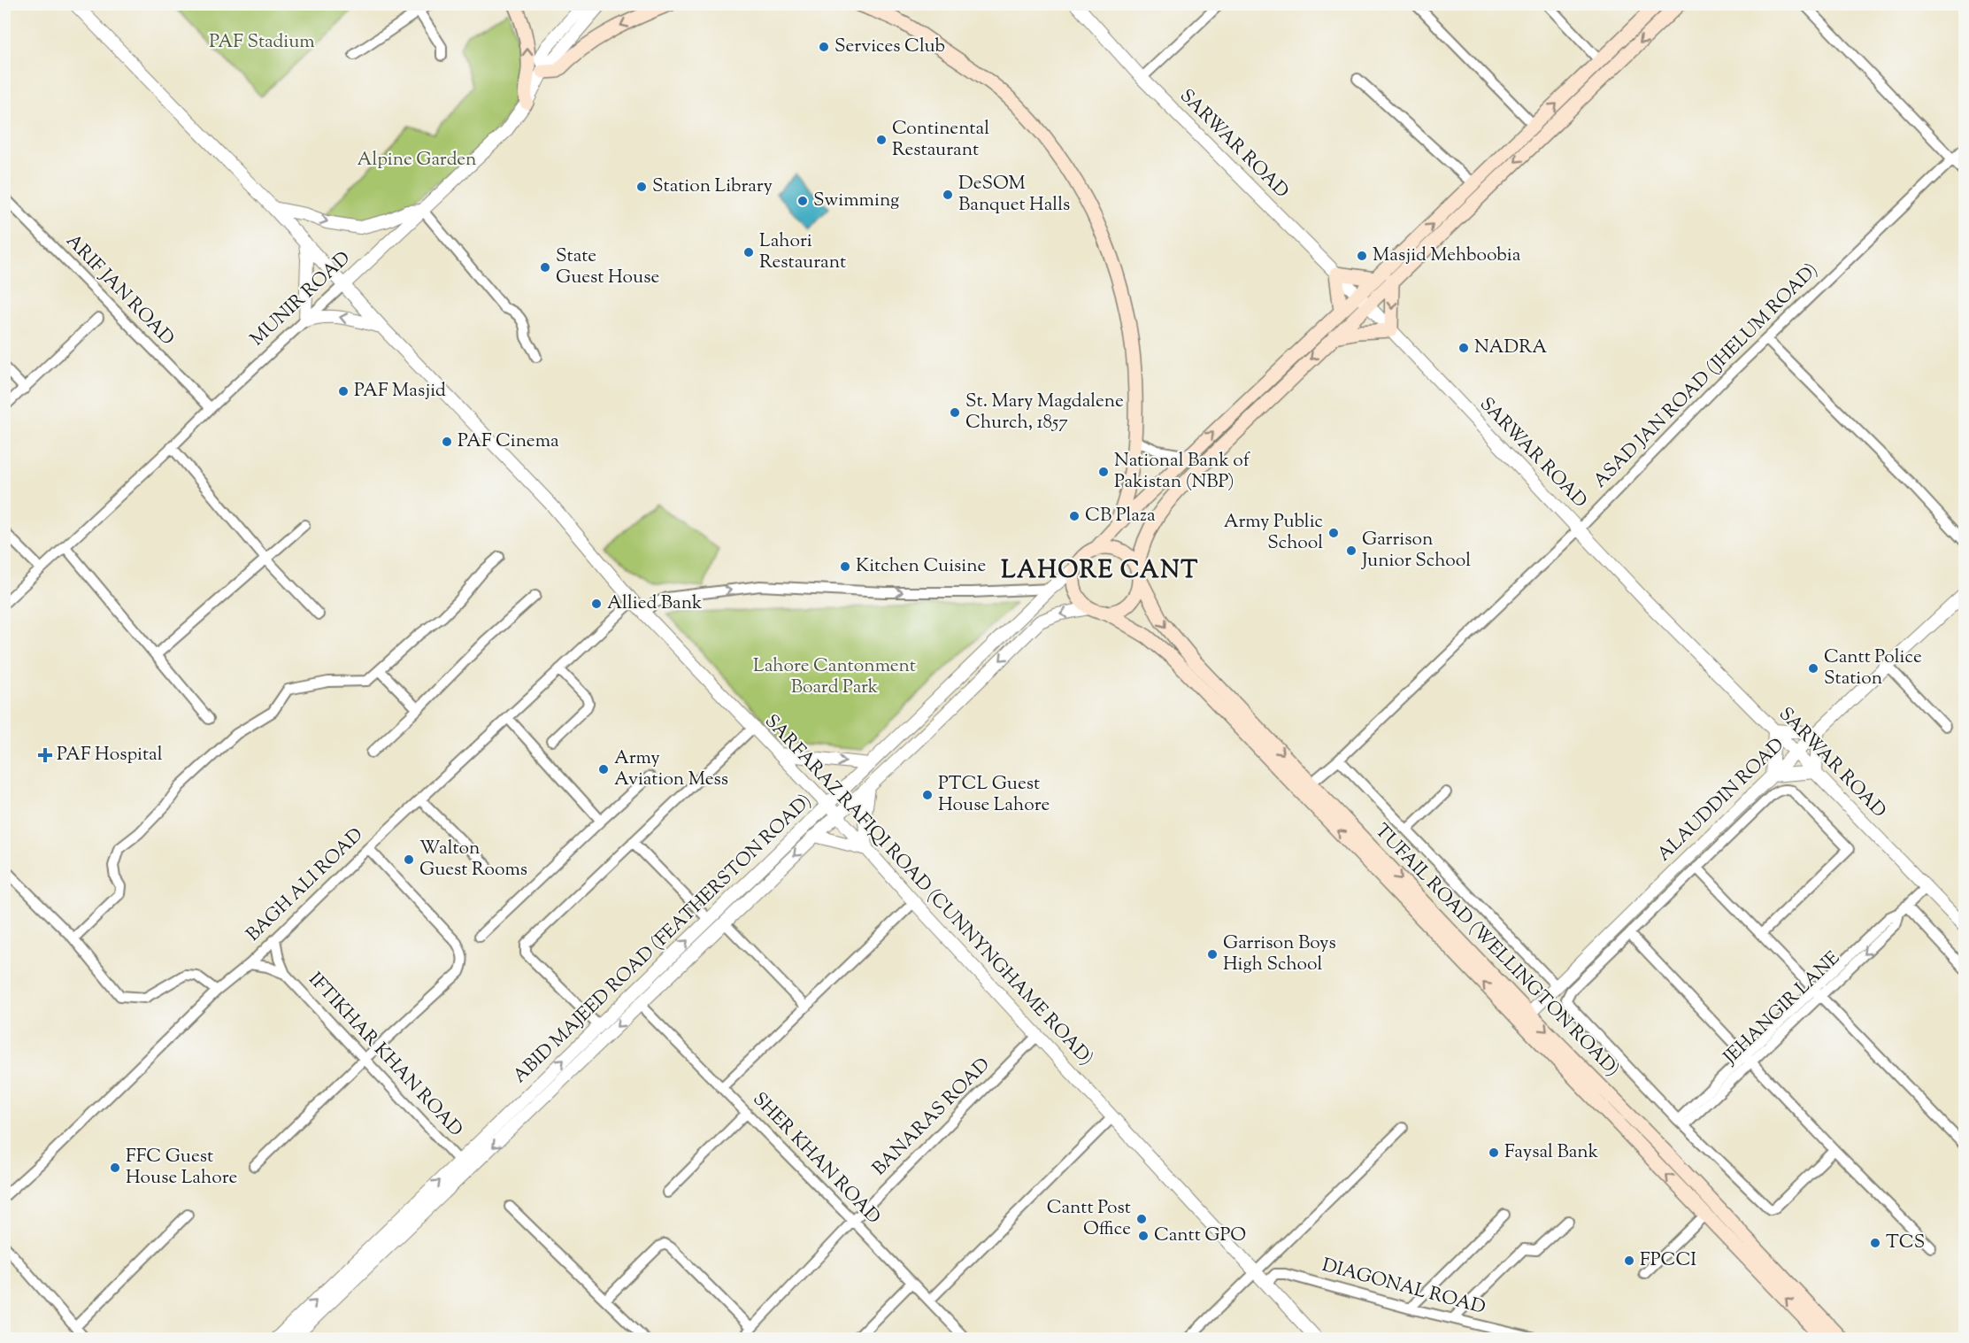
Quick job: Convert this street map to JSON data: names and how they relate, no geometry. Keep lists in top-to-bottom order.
{
  "streets": {
    "main road": ["TUFAIL ROAD (WELLINGTON ROAD)"],
    "street": [
      "SARWAR ROAD",
      "ARIF JAN ROAD",
      "MUNIR ROAD",
      "ASAD JAN ROAD (JHELUM ROAD)",
      "ALAUDDIN ROAD",
      "BAGH ALI ROAD",
      "SARFARAZ RAFIQI ROAD (CUNNYNGHAME ROAD)",
      "ABID MAJEED ROAD (FEATHERSTON ROAD)",
      "JEHANGIR LANE",
      "IFTIKHAR KHAN ROAD",
      "BANARAS ROAD",
      "SHER KHAN ROAD",
      "DIAGONAL ROAD"
    ]
  },
  "crossings": [
    ["SARWAR ROAD", "ASAD JAN ROAD (JHELUM ROAD)"],
    ["SARWAR ROAD", "ALAUDDIN ROAD"],
    ["SARWAR ROAD", "JEHANGIR LANE"],
    ["ARIF JAN ROAD", "MUNIR ROAD"],
    ["MUNIR ROAD", "SARFARAZ RAFIQI ROAD (CUNNYNGHAME ROAD)"],
    ["ASAD JAN ROAD (JHELUM ROAD)", "TUFAIL ROAD (WELLINGTON ROAD)"],
    ["ALAUDDIN ROAD", "TUFAIL ROAD (WELLINGTON ROAD)"],
    ["BAGH ALI ROAD", "SARFARAZ RAFIQI ROAD (CUNNYNGHAME ROAD)"],
    ["BAGH ALI ROAD", "IFTIKHAR KHAN ROAD"],
    ["SARFARAZ RAFIQI ROAD (CUNNYNGHAME ROAD)", "ABID MAJEED ROAD (FEATHERSTON ROAD)"],
    ["SARFARAZ RAFIQI ROAD (CUNNYNGHAME ROAD)", "BANARAS ROAD"],
    ["SARFARAZ RAFIQI ROAD (CUNNYNGHAME ROAD)", "DIAGONAL ROAD"],
    ["ABID MAJEED ROAD (FEATHERSTON ROAD)", "TUFAIL ROAD (WELLINGTON ROAD)"],
    ["ABID MAJEED ROAD (FEATHERSTON ROAD)", "IFTIKHAR KHAN ROAD"],
    ["ABID MAJEED ROAD (FEATHERSTON ROAD)", "SHER KHAN ROAD"],
    ["BANARAS ROAD", "SHER KHAN ROAD"]
  ],
  "districts": ["LAHORE CANT"],
  "parks": ["PAF Stadium", "Alpine Garden", "Lahore Cantonment Board Park"],
  "places": {
    "other": [
      "Services Club",
      "Continental Restaurant",
      "Station Library",
      "DeSOM Banquet Halls",
      "Swimming",
      "Lahori Restaurant",
      "Masjid Mehboobia",
      "State Guest House",
      "NADRA",
      "PAF Masjid",
      "St. Mary Magdalene Church, 1857",
      "PAF Cinema",
      "National Bank of Pakistan (NBP)",
      "CB Plaza",
      "Army Public School",
      "Garrison Junior School",
      "Kitchen Cuisine",
      "Allied Bank",
      "Cantt Police Station",
      "Army Aviation Mess",
      "PTCL Guest House Lahore",
      "Walton Guest Rooms",
      "Garrison Boys High School",
      "Faysal Bank",
      "FFC Guest House Lahore",
      "Cantt Post Office",
      "Cantt GPO",
      "TCS",
      "FPCCI"
    ],
    "health": ["PAF Hospital"]
  }
}
